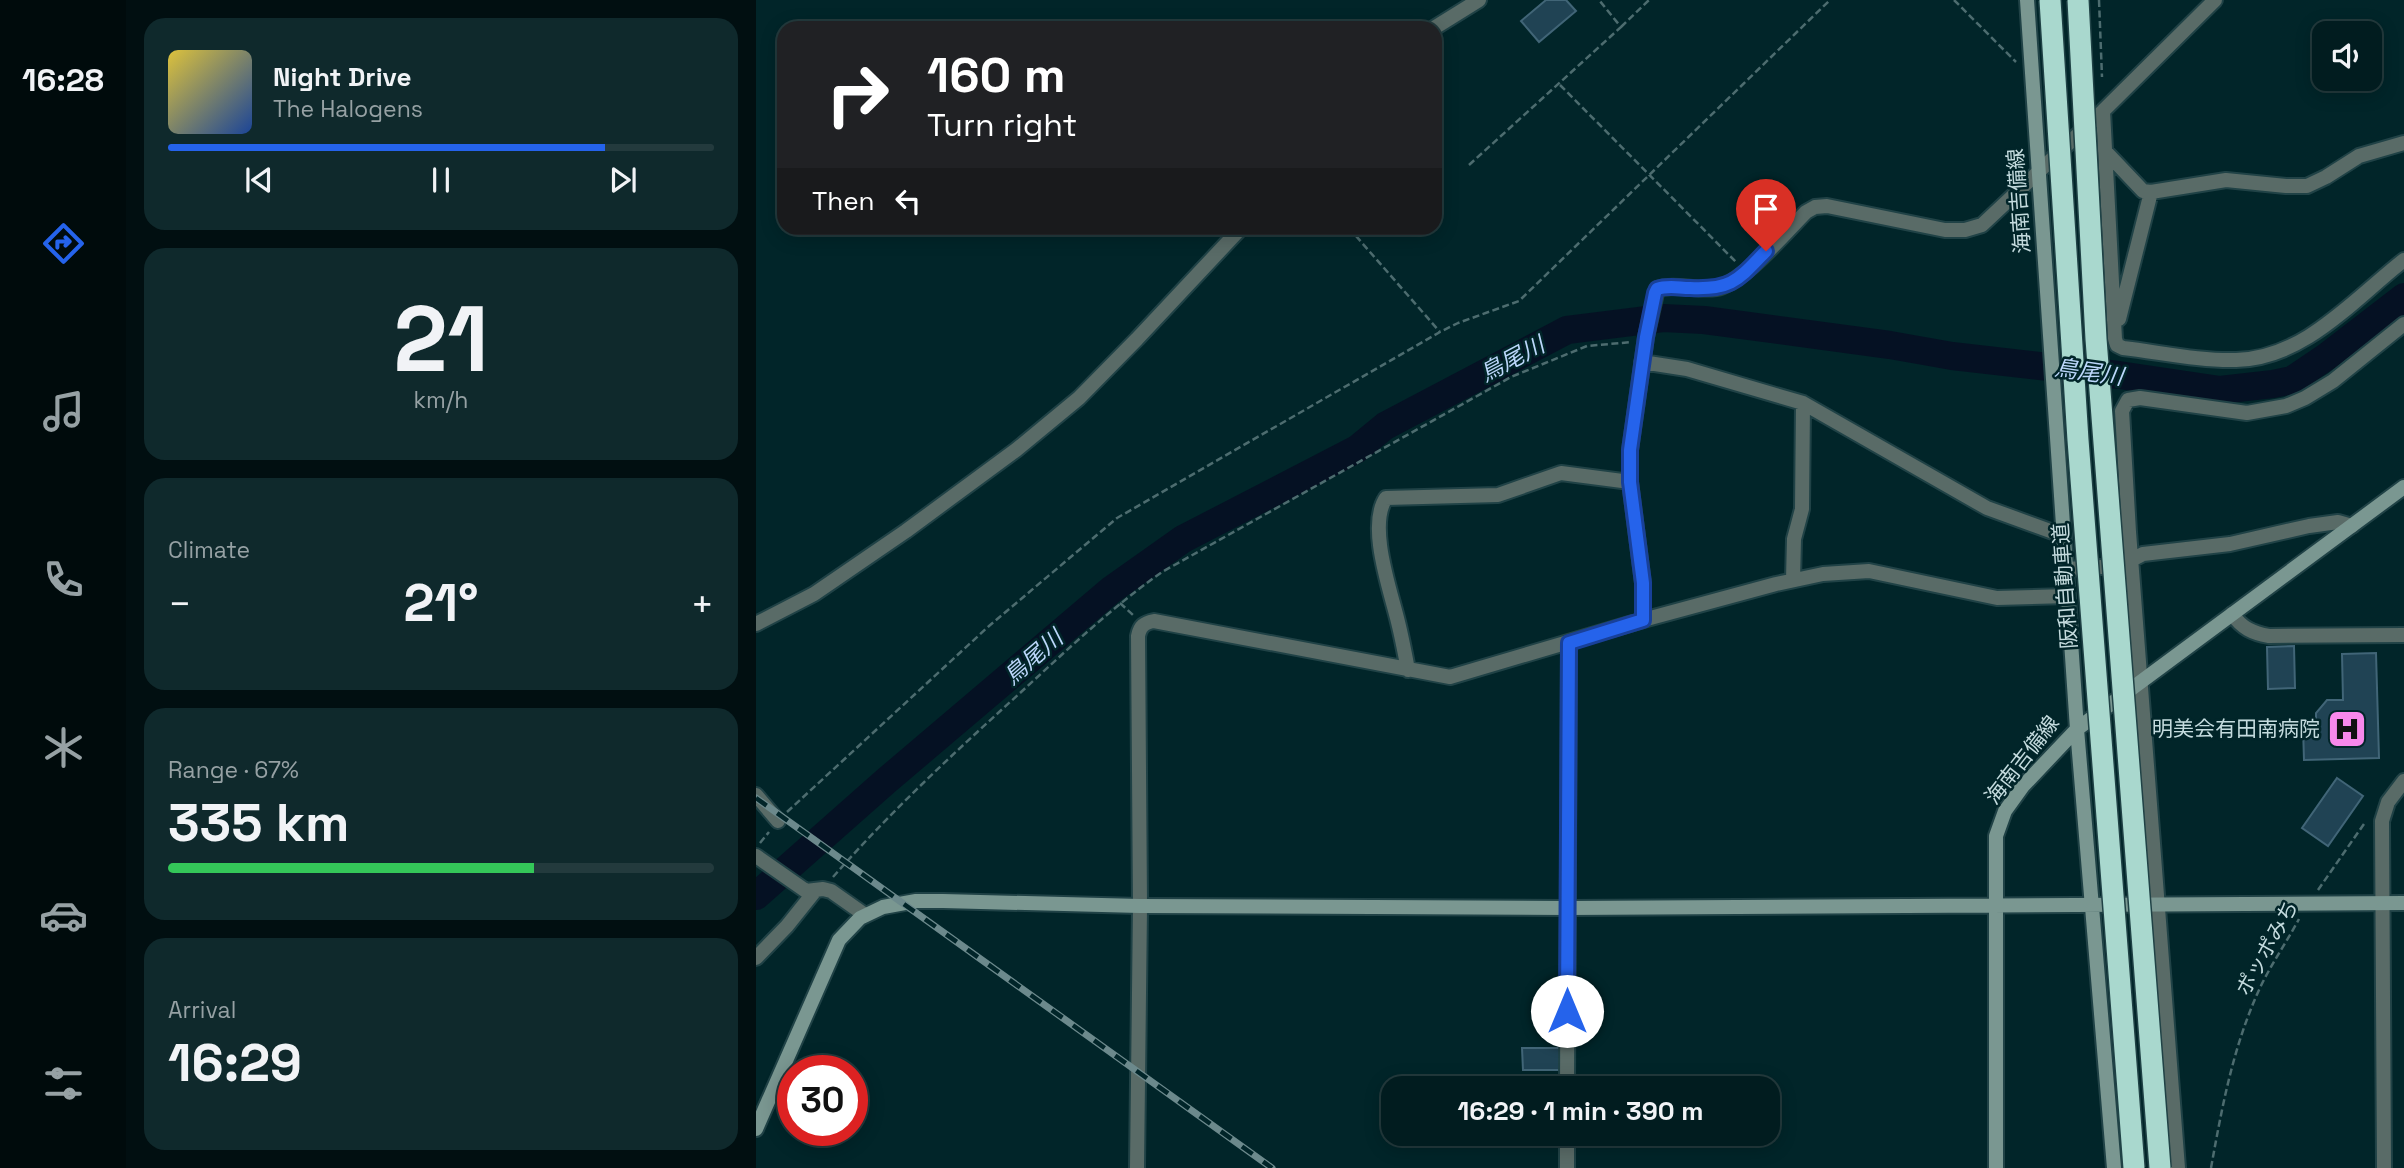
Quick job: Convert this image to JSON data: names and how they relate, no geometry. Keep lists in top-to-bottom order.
{
  "streets": {
    "highway": ["阪和自動車道"],
    "street": ["海南吉備線"],
    "path": ["ポッポみち"]
  },
  "water": ["鳥尾川"],
  "places": {
    "hospital": ["明美会有田南病院"]
  },
  "page": {
    "tabs": "16:28",
    "turn": ["160 m", "Turn right"],
    "song": ["Night Drive", "The Halogens"],
    "then": "Then",
    "tile": [
      ["21", "km/h"],
      "Climate",
      ["Range · 67%", "335 km"],
      ["Arrival", "16:29"]
    ],
    "heat": ["−", "21°", "+"],
    "limit": "30",
    "trip": "16:29 · 1 min · 390 m"
  }
}
